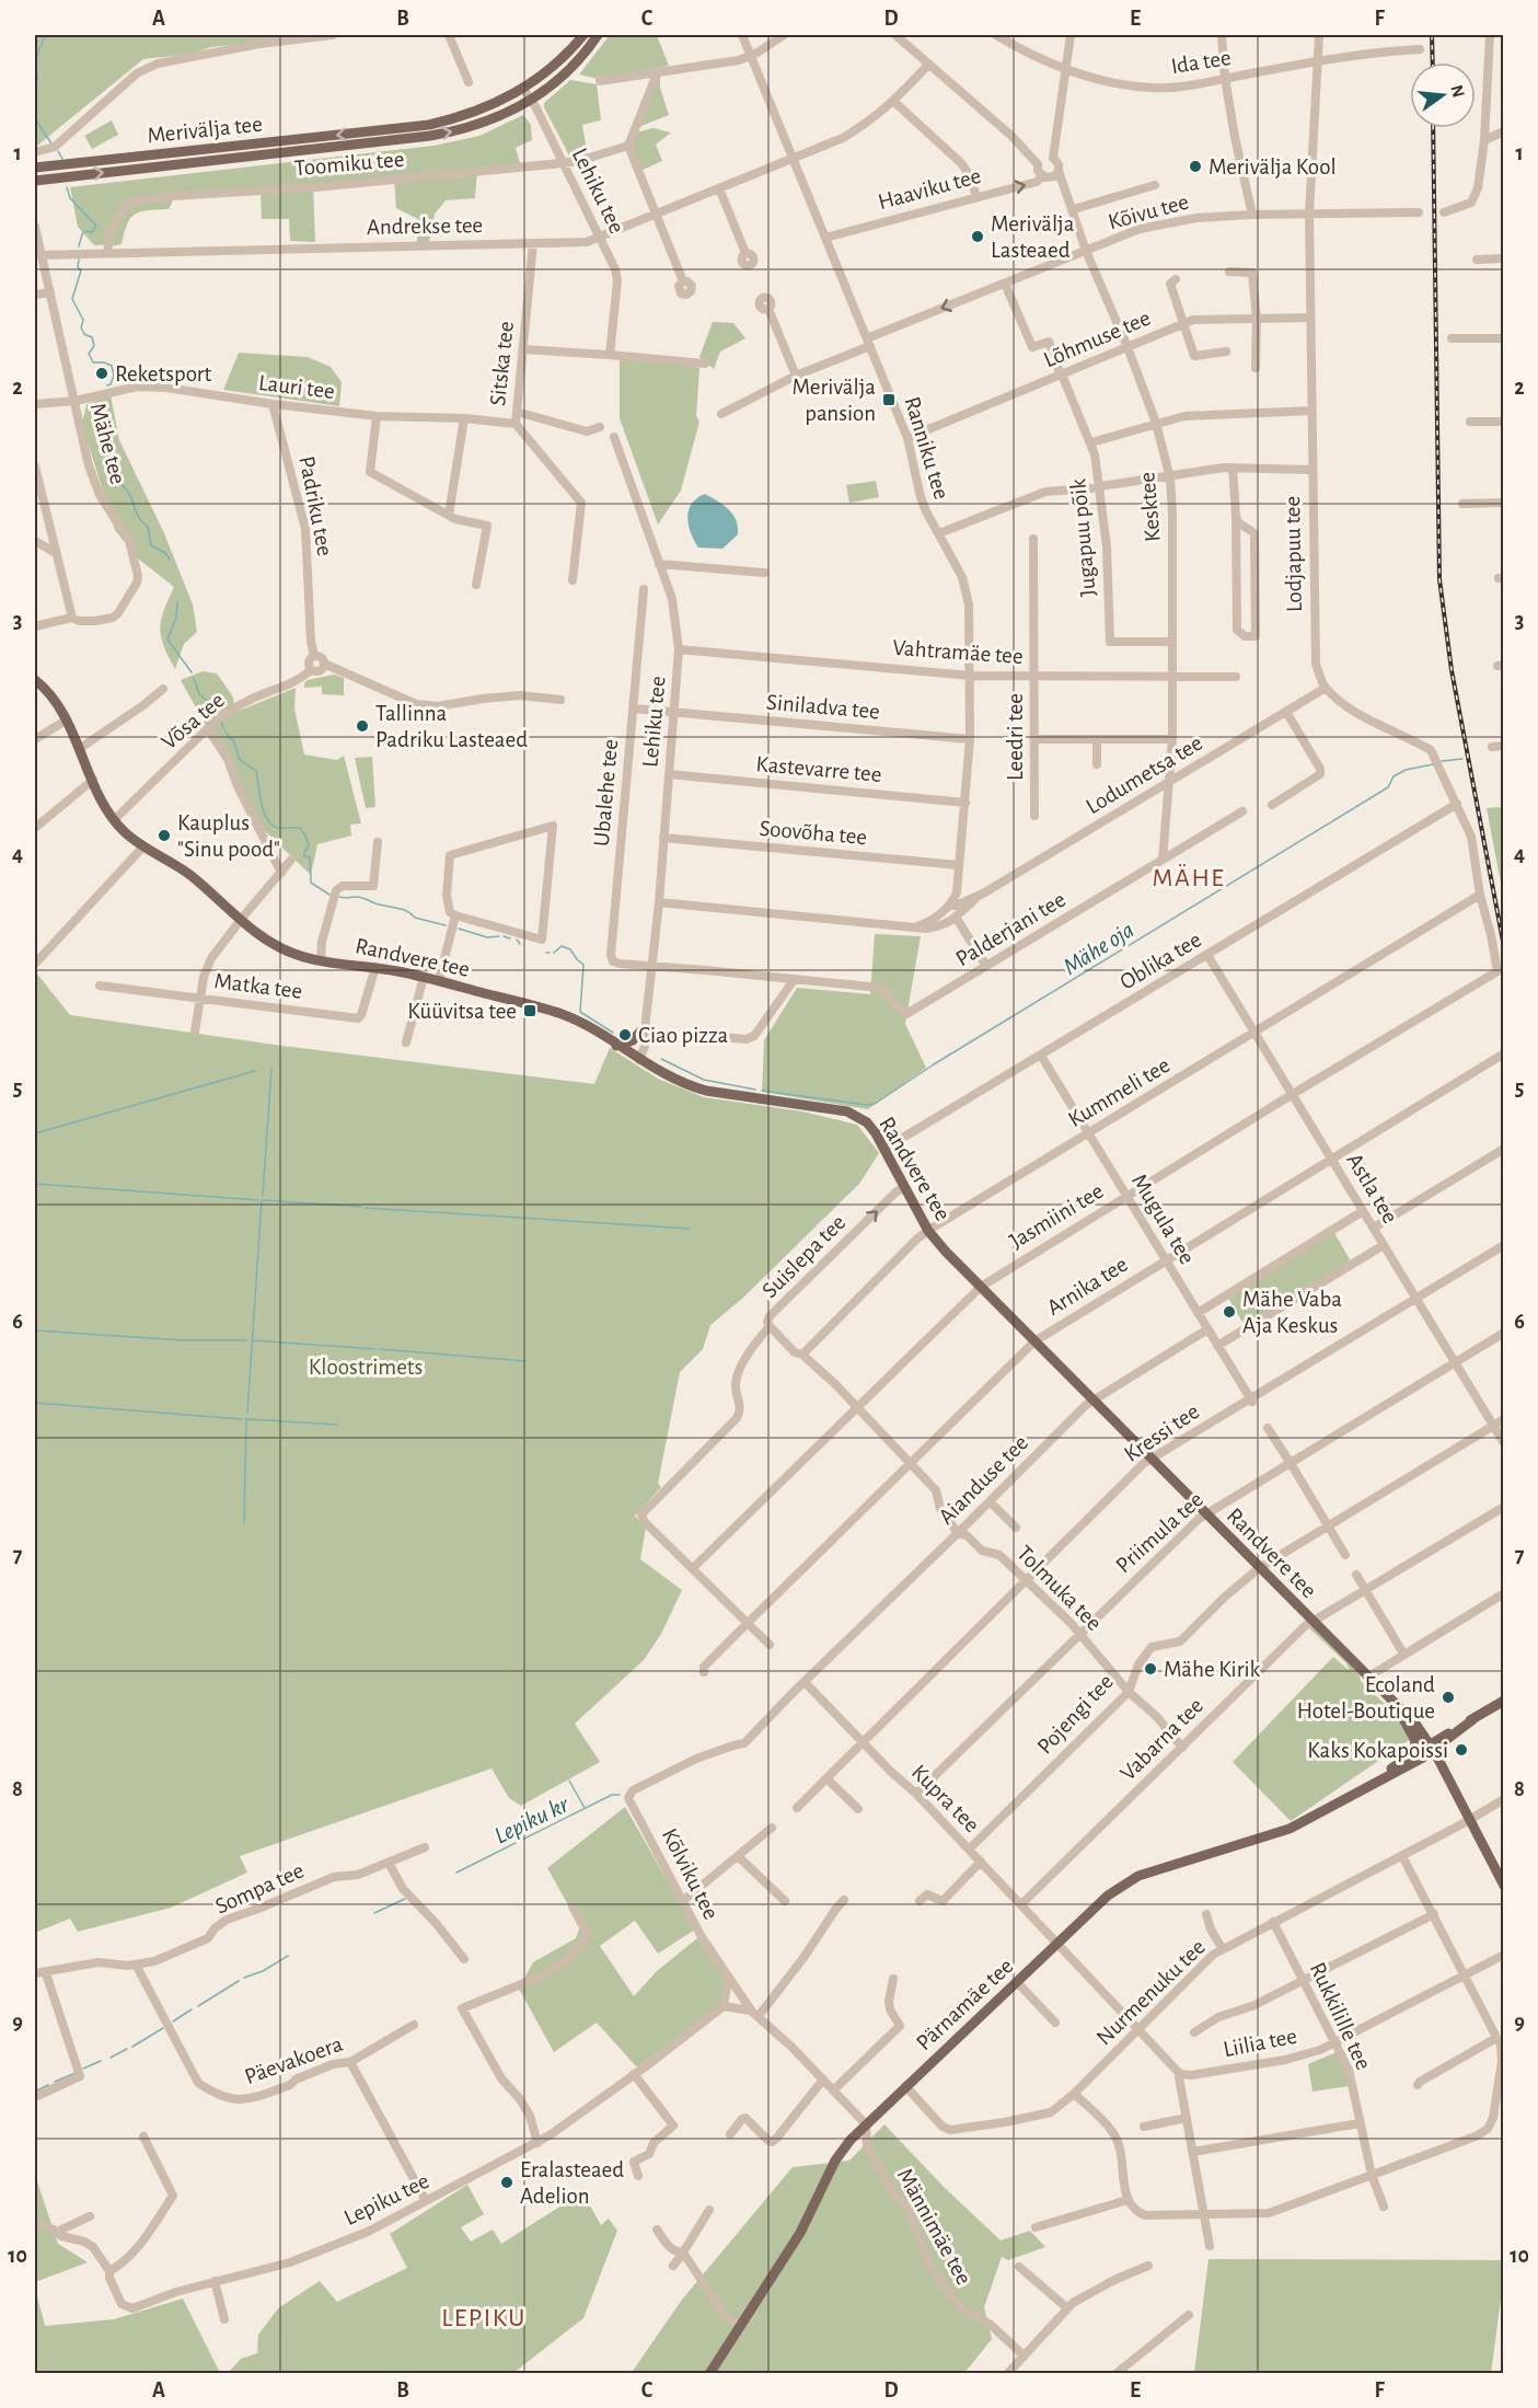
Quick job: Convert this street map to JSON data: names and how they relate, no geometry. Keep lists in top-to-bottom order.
{
  "streets": {
    "main road": ["Merivälja tee", "Randvere tee", "Pärnamäe tee"],
    "street": [
      "Ida tee",
      "Toomiku tee",
      "Haaviku tee",
      "Lehiku tee",
      "Kõivu tee",
      "Andrekse tee",
      "Lõhmuse tee",
      "Sitska tee",
      "Lauri tee",
      "Mähe tee",
      "Ranniku tee",
      "Padriku tee",
      "Kesktee",
      "Jugapuu põik",
      "Lodjapuu tee",
      "Vahtramäe tee",
      "Siniladva tee",
      "Võsa tee",
      "Leedri tee",
      "Kastevarre tee",
      "Lodumetsa tee",
      "Ubalehe tee",
      "Soovõha tee",
      "Palderjani tee",
      "Oblika tee",
      "Matka tee",
      "Kummeli tee",
      "Astla tee",
      "Jasmiini tee",
      "Mugula tee",
      "Suislepa tee",
      "Arnika tee",
      "Kressi tee",
      "Aianduse tee",
      "Priimula tee",
      "Tolmuka tee",
      "Pojengi tee",
      "Vabarna tee",
      "Kupra tee",
      "Kõlviku tee",
      "Sompa tee",
      "Nurmenuku tee",
      "Rukkilille tee",
      "Liilia tee",
      "Päevakoera",
      "Lepiku tee",
      "Männimäe tee"
    ]
  },
  "crossings": [
    ["Ida tee", "Lodjapuu tee"],
    ["Merivälja tee", "Lehiku tee"],
    ["Toomiku tee", "Lehiku tee"],
    ["Toomiku tee", "Andrekse tee"],
    ["Haaviku tee", "Ranniku tee"],
    ["Haaviku tee", "Kesktee"],
    ["Lehiku tee", "Andrekse tee"],
    ["Lehiku tee", "Vahtramäe tee"],
    ["Lehiku tee", "Siniladva tee"],
    ["Lehiku tee", "Kastevarre tee"],
    ["Lehiku tee", "Ubalehe tee"],
    ["Lehiku tee", "Soovõha tee"],
    ["Lehiku tee", "Palderjani tee"],
    ["Lehiku tee", "Randvere tee"],
    ["Kõivu tee", "Ranniku tee"],
    ["Kõivu tee", "Kesktee"],
    ["Kõivu tee", "Jugapuu põik"],
    ["Kõivu tee", "Lodjapuu tee"],
    ["Andrekse tee", "Sitska tee"],
    ["Andrekse tee", "Mähe tee"],
    ["Andrekse tee", "Ranniku tee"],
    ["Lõhmuse tee", "Ranniku tee"],
    ["Lõhmuse tee", "Kesktee"],
    ["Lõhmuse tee", "Jugapuu põik"],
    ["Lõhmuse tee", "Lodjapuu tee"],
    ["Sitska tee", "Lauri tee"],
    ["Lauri tee", "Mähe tee"],
    ["Lauri tee", "Padriku tee"],
    ["Ranniku tee", "Vahtramäe tee"],
    ["Ranniku tee", "Siniladva tee"],
    ["Ranniku tee", "Kastevarre tee"],
    ["Ranniku tee", "Soovõha tee"],
    ["Padriku tee", "Võsa tee"],
    ["Kesktee", "Jugapuu põik"],
    ["Kesktee", "Vahtramäe tee"],
    ["Kesktee", "Lodumetsa tee"],
    ["Kesktee", "Palderjani tee"],
    ["Lodjapuu tee", "Lodumetsa tee"],
    ["Vahtramäe tee", "Leedri tee"],
    ["Võsa tee", "Randvere tee"],
    ["Ubalehe tee", "Palderjani tee"],
    ["Randvere tee", "Oblika tee"],
    ["Randvere tee", "Matka tee"],
    ["Randvere tee", "Kummeli tee"],
    ["Randvere tee", "Jasmiini tee"],
    ["Randvere tee", "Suislepa tee"],
    ["Randvere tee", "Arnika tee"],
    ["Randvere tee", "Kressi tee"],
    ["Randvere tee", "Aianduse tee"],
    ["Randvere tee", "Priimula tee"],
    ["Randvere tee", "Pojengi tee"],
    ["Randvere tee", "Vabarna tee"],
    ["Randvere tee", "Nurmenuku tee"],
    ["Randvere tee", "Pärnamäe tee"],
    ["Oblika tee", "Astla tee"],
    ["Oblika tee", "Mugula tee"],
    ["Kummeli tee", "Astla tee"],
    ["Kummeli tee", "Jasmiini tee"],
    ["Kummeli tee", "Mugula tee"],
    ["Kummeli tee", "Tolmuka tee"],
    ["Astla tee", "Jasmiini tee"],
    ["Astla tee", "Arnika tee"],
    ["Astla tee", "Kressi tee"],
    ["Astla tee", "Priimula tee"],
    ["Astla tee", "Pojengi tee"],
    ["Jasmiini tee", "Mugula tee"],
    ["Jasmiini tee", "Suislepa tee"],
    ["Jasmiini tee", "Tolmuka tee"],
    ["Mugula tee", "Arnika tee"],
    ["Mugula tee", "Kressi tee"],
    ["Mugula tee", "Aianduse tee"],
    ["Suislepa tee", "Tolmuka tee"],
    ["Arnika tee", "Tolmuka tee"],
    ["Kressi tee", "Tolmuka tee"],
    ["Kressi tee", "Kupra tee"],
    ["Aianduse tee", "Tolmuka tee"],
    ["Aianduse tee", "Kupra tee"],
    ["Aianduse tee", "Kõlviku tee"],
    ["Priimula tee", "Tolmuka tee"],
    ["Priimula tee", "Kupra tee"],
    ["Tolmuka tee", "Pojengi tee"],
    ["Tolmuka tee", "Vabarna tee"],
    ["Pojengi tee", "Kupra tee"],
    ["Vabarna tee", "Kupra tee"],
    ["Kupra tee", "Kõlviku tee"],
    ["Kupra tee", "Pärnamäe tee"],
    ["Kõlviku tee", "Pärnamäe tee"],
    ["Kõlviku tee", "Männimäe tee"],
    ["Sompa tee", "Päevakoera"],
    ["Nurmenuku tee", "Pärnamäe tee"],
    ["Nurmenuku tee", "Rukkilille tee"],
    ["Pärnamäe tee", "Männimäe tee"],
    ["Rukkilille tee", "Liilia tee"]
  ],
  "one_way": ["Suislepa tee"],
  "districts": ["MÄHE", "LEPIKU"],
  "water": ["Mähe oja", "Lepiku kr"],
  "parks": ["Kloostrimets"],
  "places": {
    "other": [
      "Merivälja Kool",
      "Merivälja Lasteaed",
      "Reketsport",
      "Tallinna Padriku Lasteaed",
      "Kauplus \"Sinu pood\"",
      "Ciao pizza",
      "Mähe Vaba Aja Keskus",
      "Mähe Kirik",
      "Ecoland Hotel-Boutique",
      "Kaks Kokapoissi",
      "Eralasteaed Adelion"
    ],
    "transit": ["Merivälja pansion", "Küüvitsa tee"]
  },
  "north": "right",
  "grid": {
    "columns": [
      "A",
      "B",
      "C",
      "D",
      "E",
      "F"
    ],
    "rows": [
      "1",
      "2",
      "3",
      "4",
      "5",
      "6",
      "7",
      "8",
      "9",
      "10"
    ]
  }
}
